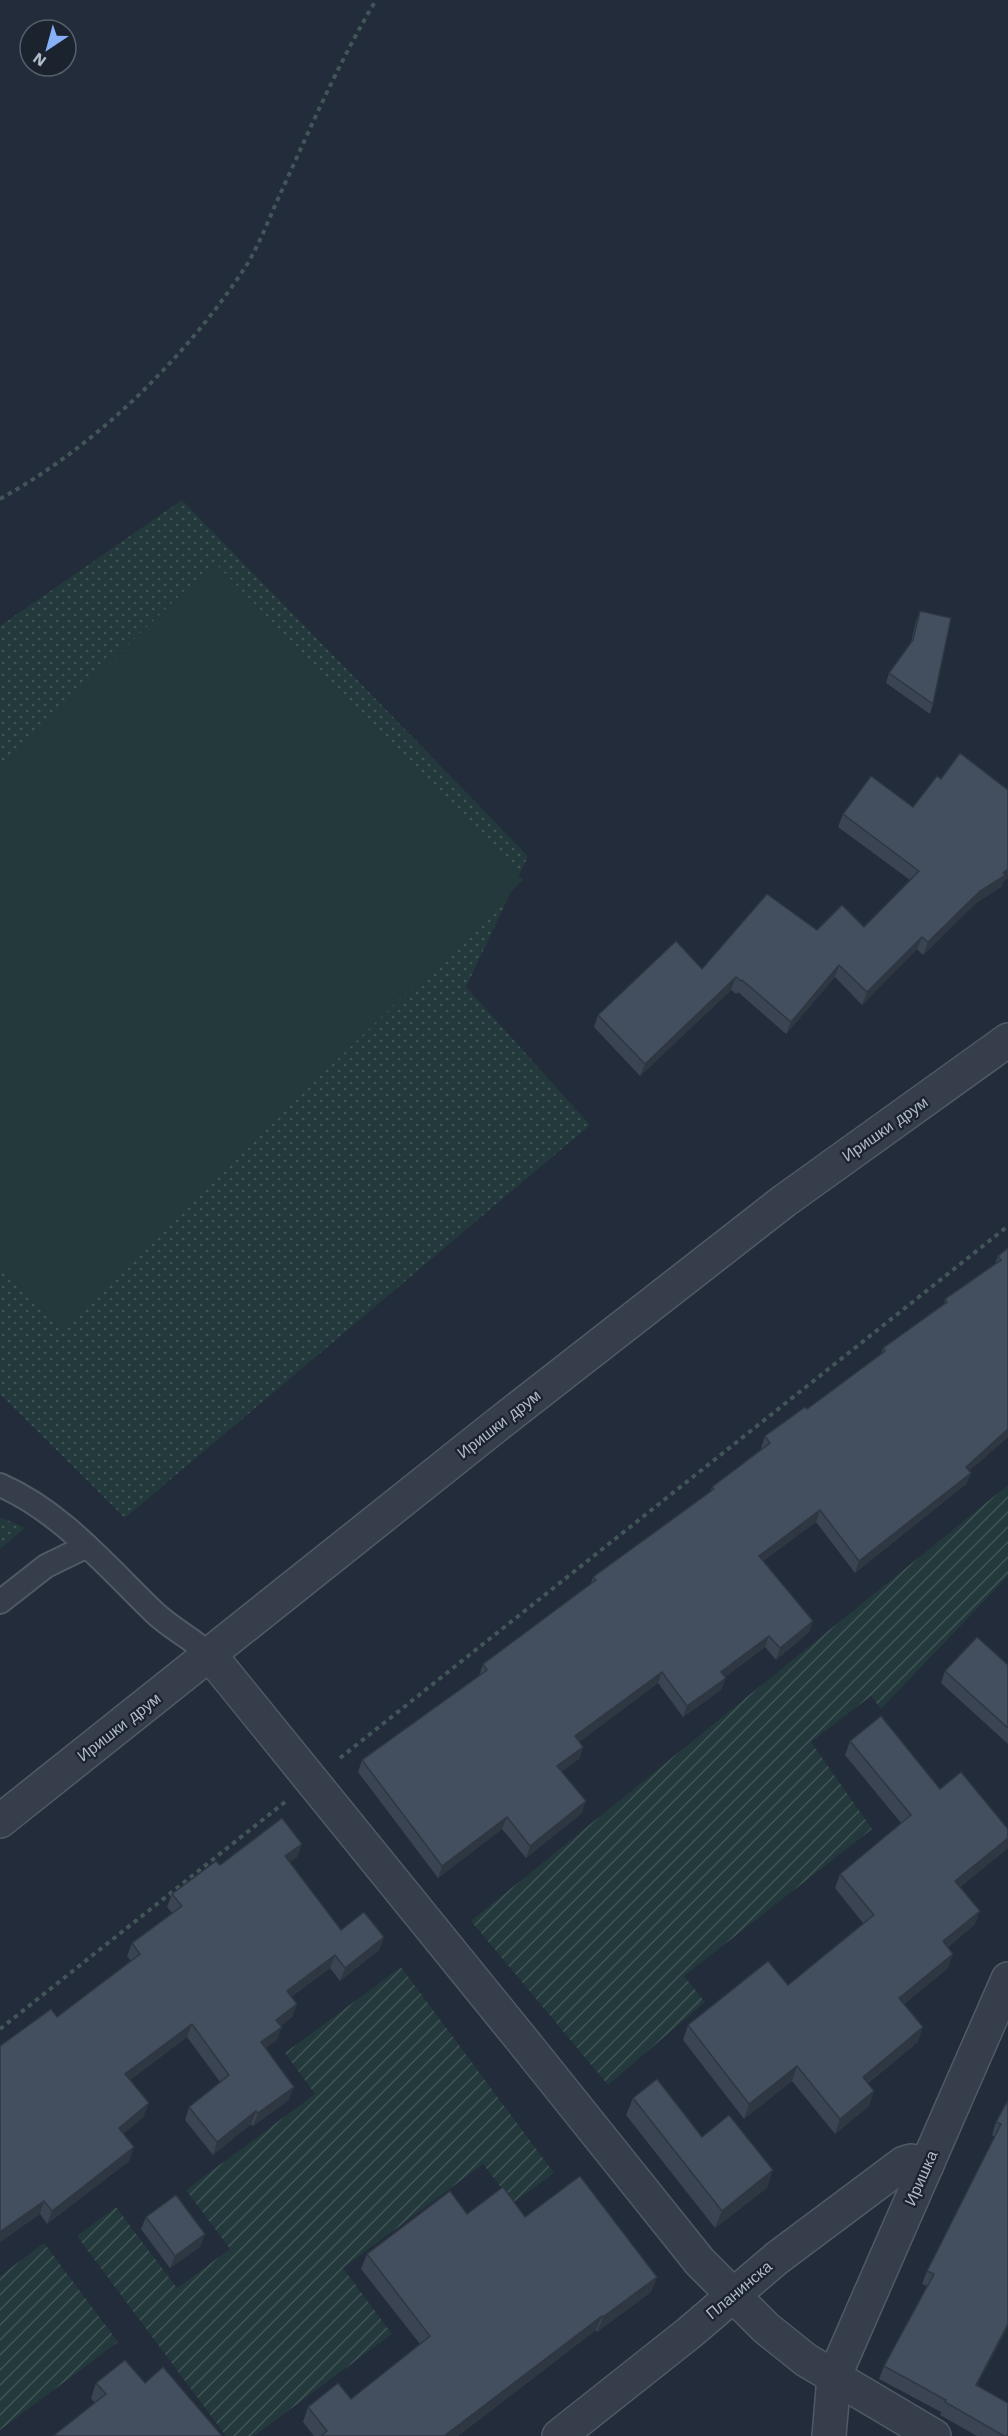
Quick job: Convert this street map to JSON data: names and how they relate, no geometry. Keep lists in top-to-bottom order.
{
  "streets": {
    "street": ["Иришки друм", "Иришка", "Планинска"]
  },
  "crossings": [
    ["Иришка", "Планинска"]
  ],
  "north": "bottom left"
}
